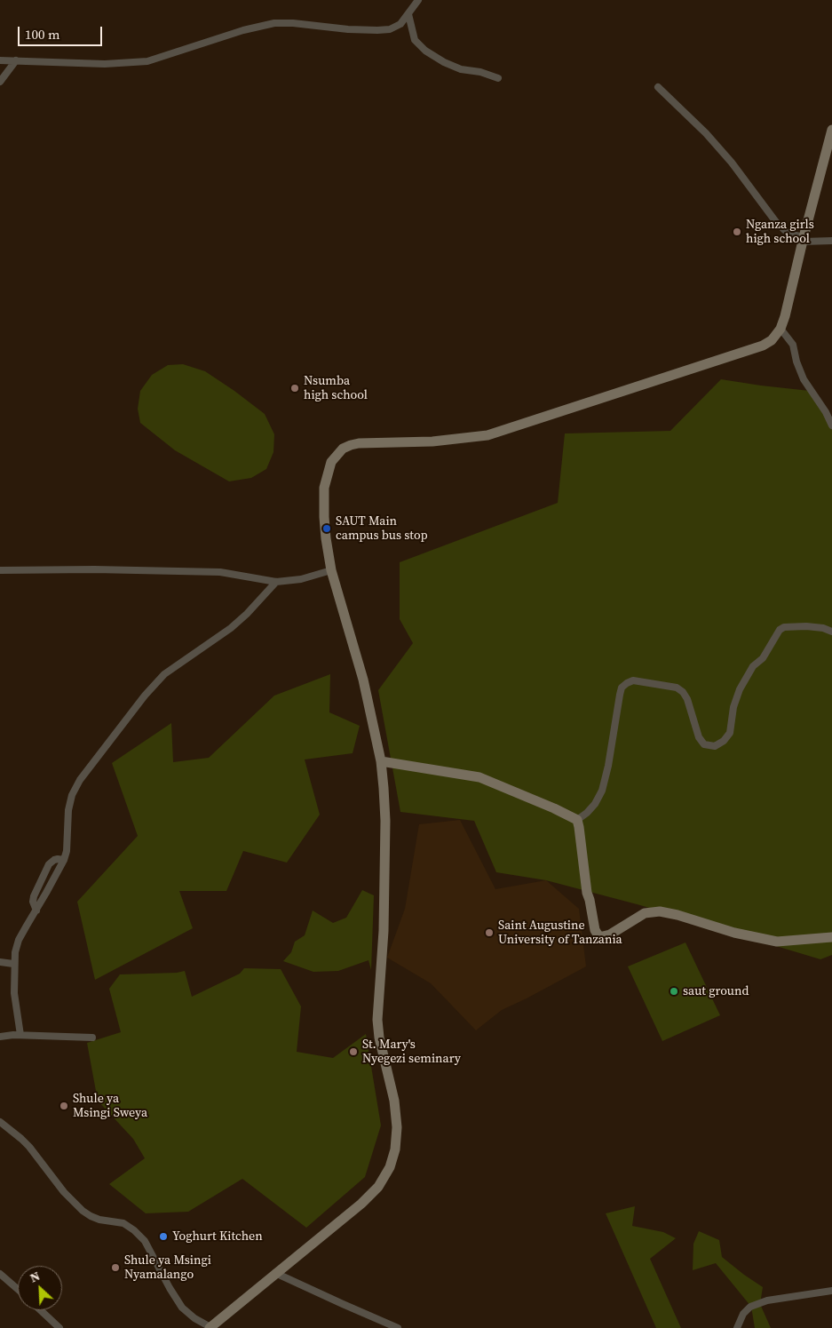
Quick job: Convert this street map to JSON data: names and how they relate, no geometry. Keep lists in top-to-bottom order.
{
  "places": [
    "Nganza girls high school",
    "Nsumba high school",
    "SAUT Main campus bus stop",
    "Saint Augustine University of Tanzania",
    "saut ground",
    "St. Mary's Nyegezi seminary",
    "Shule ya Msingi Sweya",
    "Yoghurt Kitchen",
    "Shule ya Msingi Nyamalango"
  ],
  "scale_bar": "100 m",
  "north": "top left"
}
